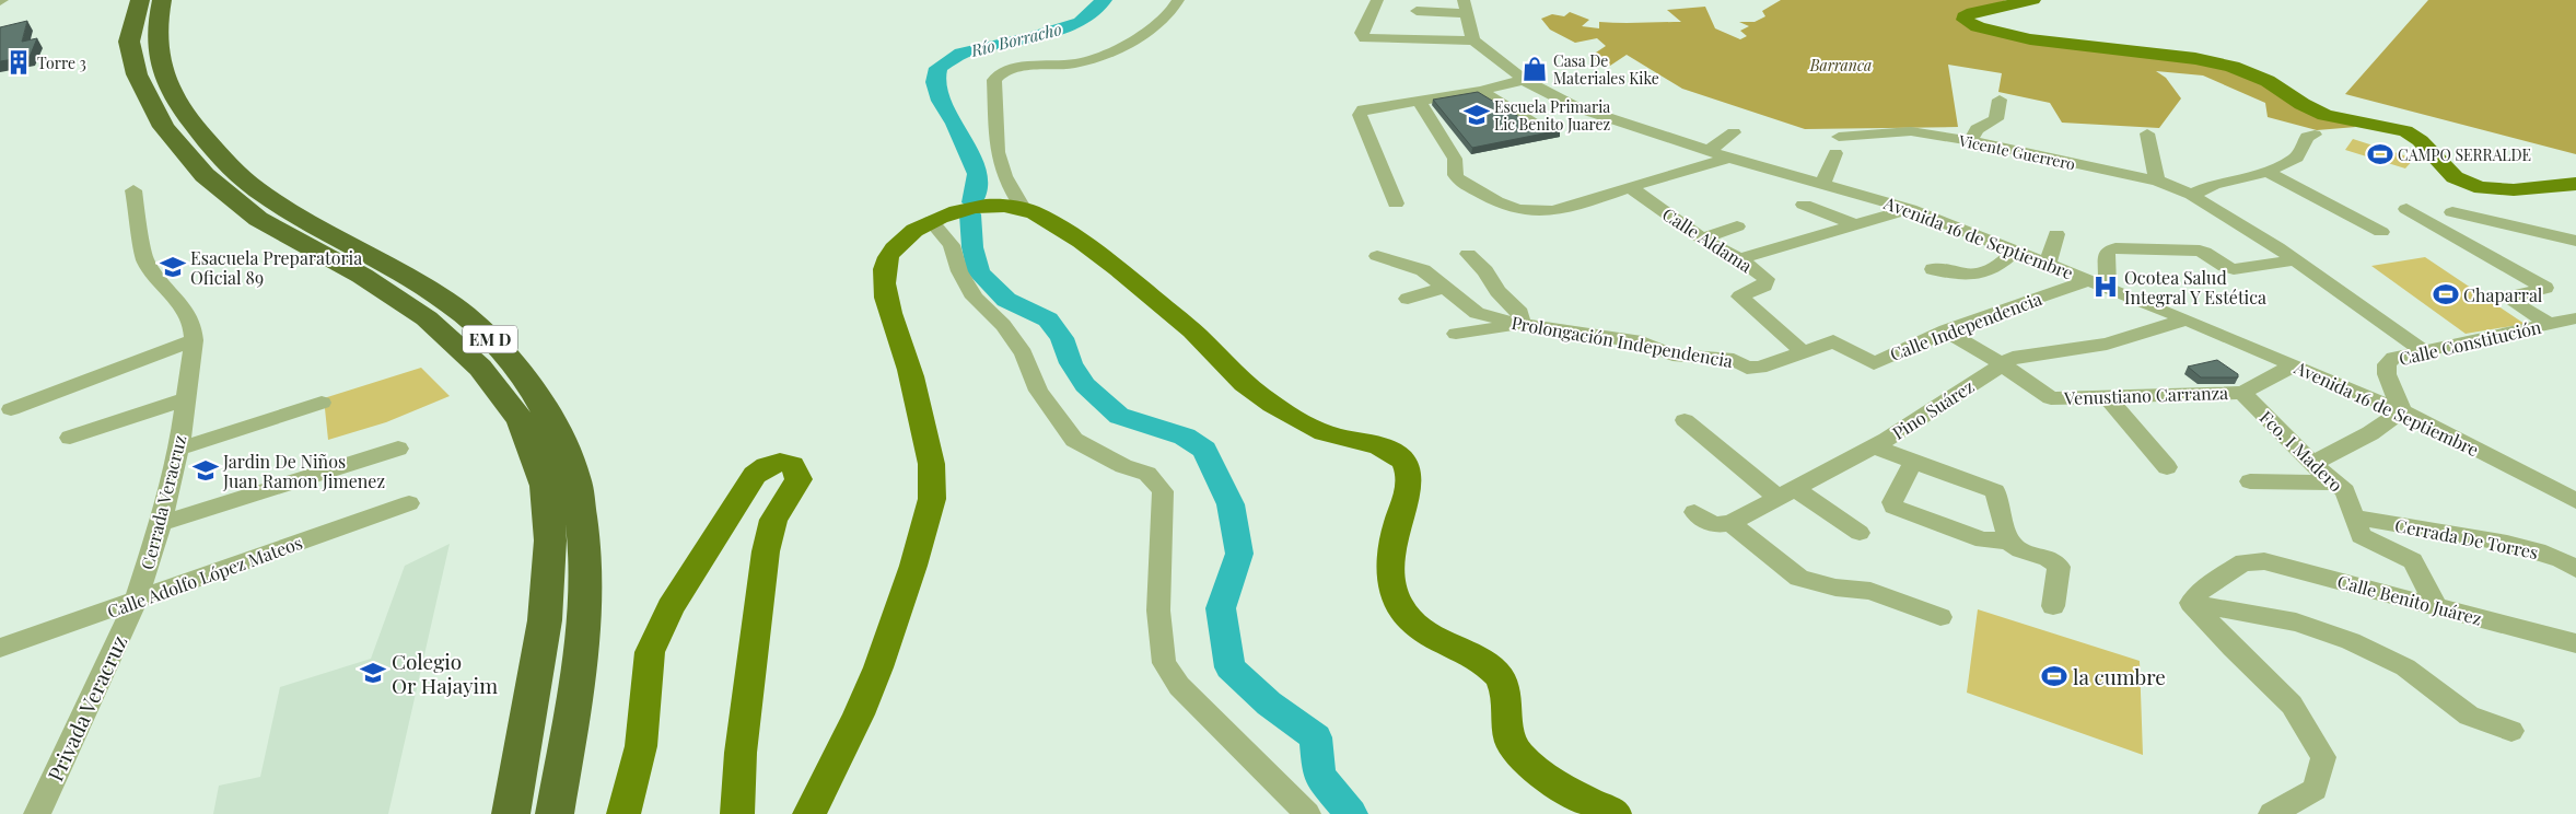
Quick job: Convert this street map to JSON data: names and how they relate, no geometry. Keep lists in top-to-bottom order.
{
  "streets": {
    "highway": ["EM D"],
    "street": [
      "Vicente Guerrero",
      "Avenida 16 de Septiembre",
      "Calle Aldama",
      "Calle Independencia",
      "Prolongación Independencia",
      "Calle Constitución",
      "Venustiano Carranza",
      "Pino Suárez",
      "Fco. I Madero",
      "Cerrada Veracruz",
      "Cerrada De Torres",
      "Calle Adolfo López Mateos",
      "Calle Benito Juárez",
      "Privada Veracruz"
    ]
  },
  "crossings": [
    ["Vicente Guerrero", "Calle Constitución"],
    ["Avenida 16 de Septiembre", "Calle Independencia"],
    ["Avenida 16 de Septiembre", "Calle Constitución"],
    ["Avenida 16 de Septiembre", "Venustiano Carranza"],
    ["Avenida 16 de Septiembre", "Pino Suárez"],
    ["Calle Aldama", "Prolongación Independencia"],
    ["Calle Independencia", "Prolongación Independencia"],
    ["Calle Independencia", "Venustiano Carranza"],
    ["Venustiano Carranza", "Pino Suárez"],
    ["Venustiano Carranza", "Fco. I Madero"],
    ["Fco. I Madero", "Cerrada De Torres"],
    ["Fco. I Madero", "Calle Benito Juárez"],
    ["Cerrada Veracruz", "Calle Adolfo López Mateos"],
    ["Cerrada Veracruz", "Privada Veracruz"],
    ["Calle Adolfo López Mateos", "Privada Veracruz"]
  ],
  "water": ["Río Borracho"],
  "parks": ["Barranca"],
  "places": {
    "building": ["Torre 3"],
    "shop": ["Casa De Materiales Kike"],
    "school or university": [
      "Escuela Primaria Lic Benito Juarez",
      "Esacuela Preparatoria Oficial 89",
      "Jardin De Niños Juan Ramon Jimenez",
      "Colegio Or Hajayim"
    ],
    "sports": ["CAMPO SERRALDE", "Chaparral", "la cumbre"],
    "hospital": ["Ocotea Salud Integral Y Estética"]
  }
}
